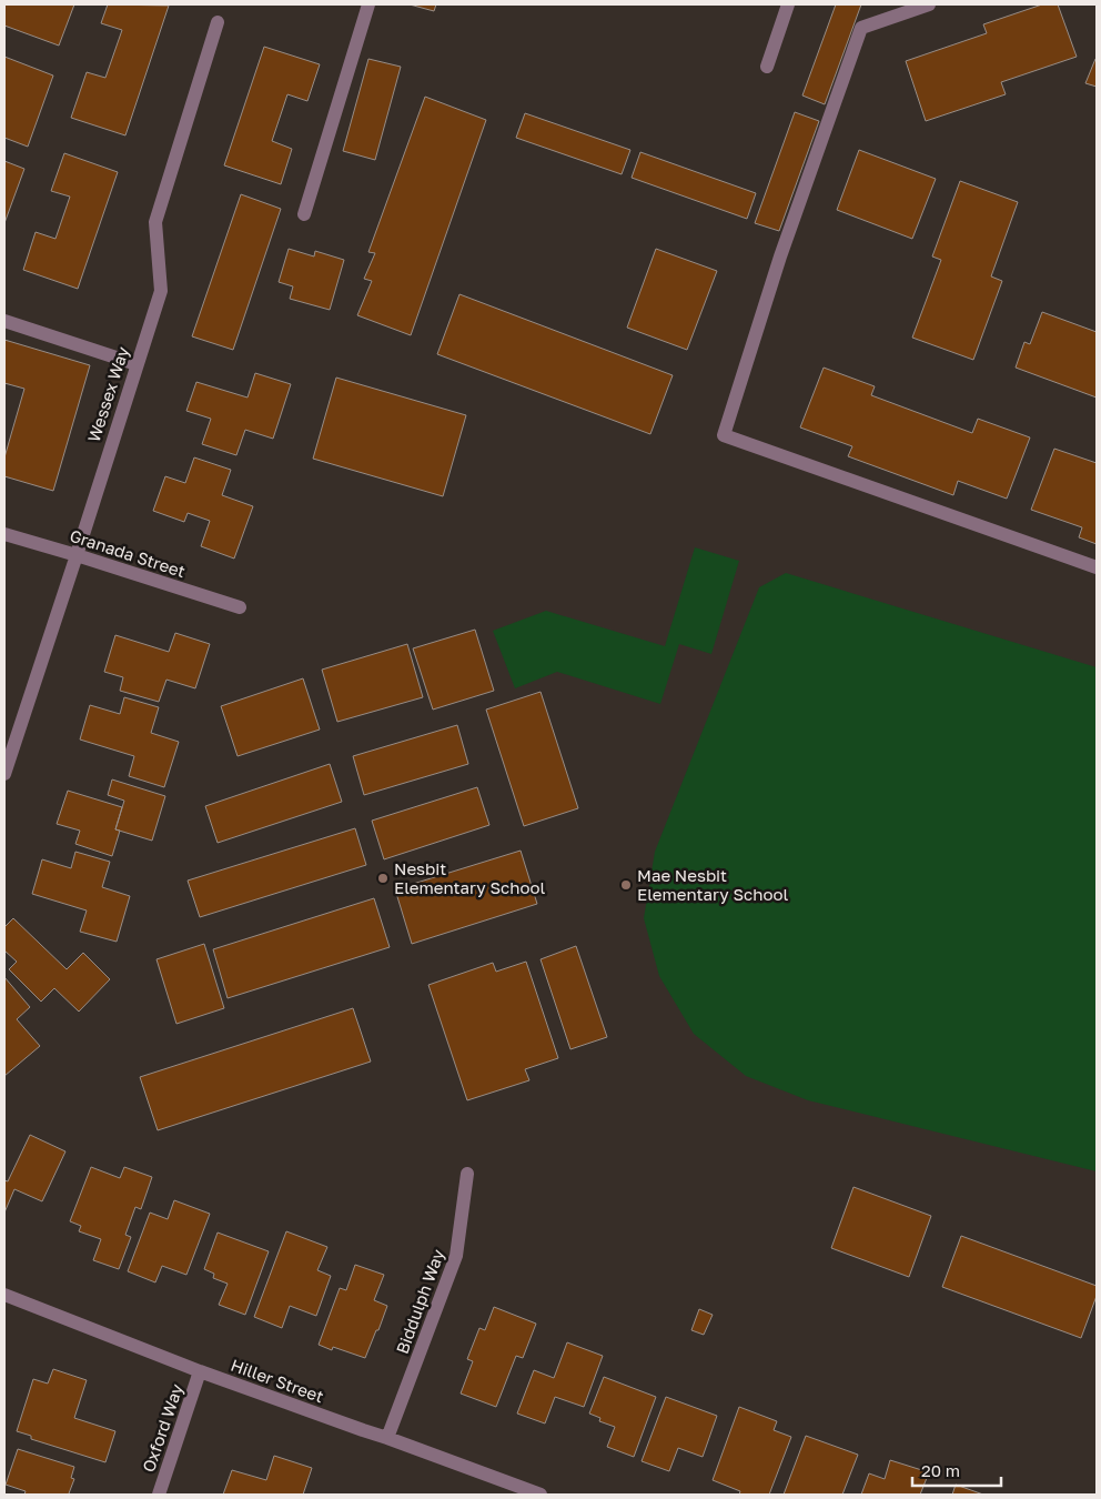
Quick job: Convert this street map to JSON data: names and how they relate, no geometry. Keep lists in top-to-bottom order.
{
  "streets": {
    "street": [
      "Wessex Way",
      "Granada Street",
      "Biddulph Way",
      "Hiller Street",
      "Oxford Way"
    ]
  },
  "crossings": [
    ["Wessex Way", "Granada Street"],
    ["Biddulph Way", "Hiller Street"],
    ["Hiller Street", "Oxford Way"]
  ],
  "places": ["Nesbit Elementary School", "Mae Nesbit Elementary School"],
  "scale_bar": "20 m"
}
